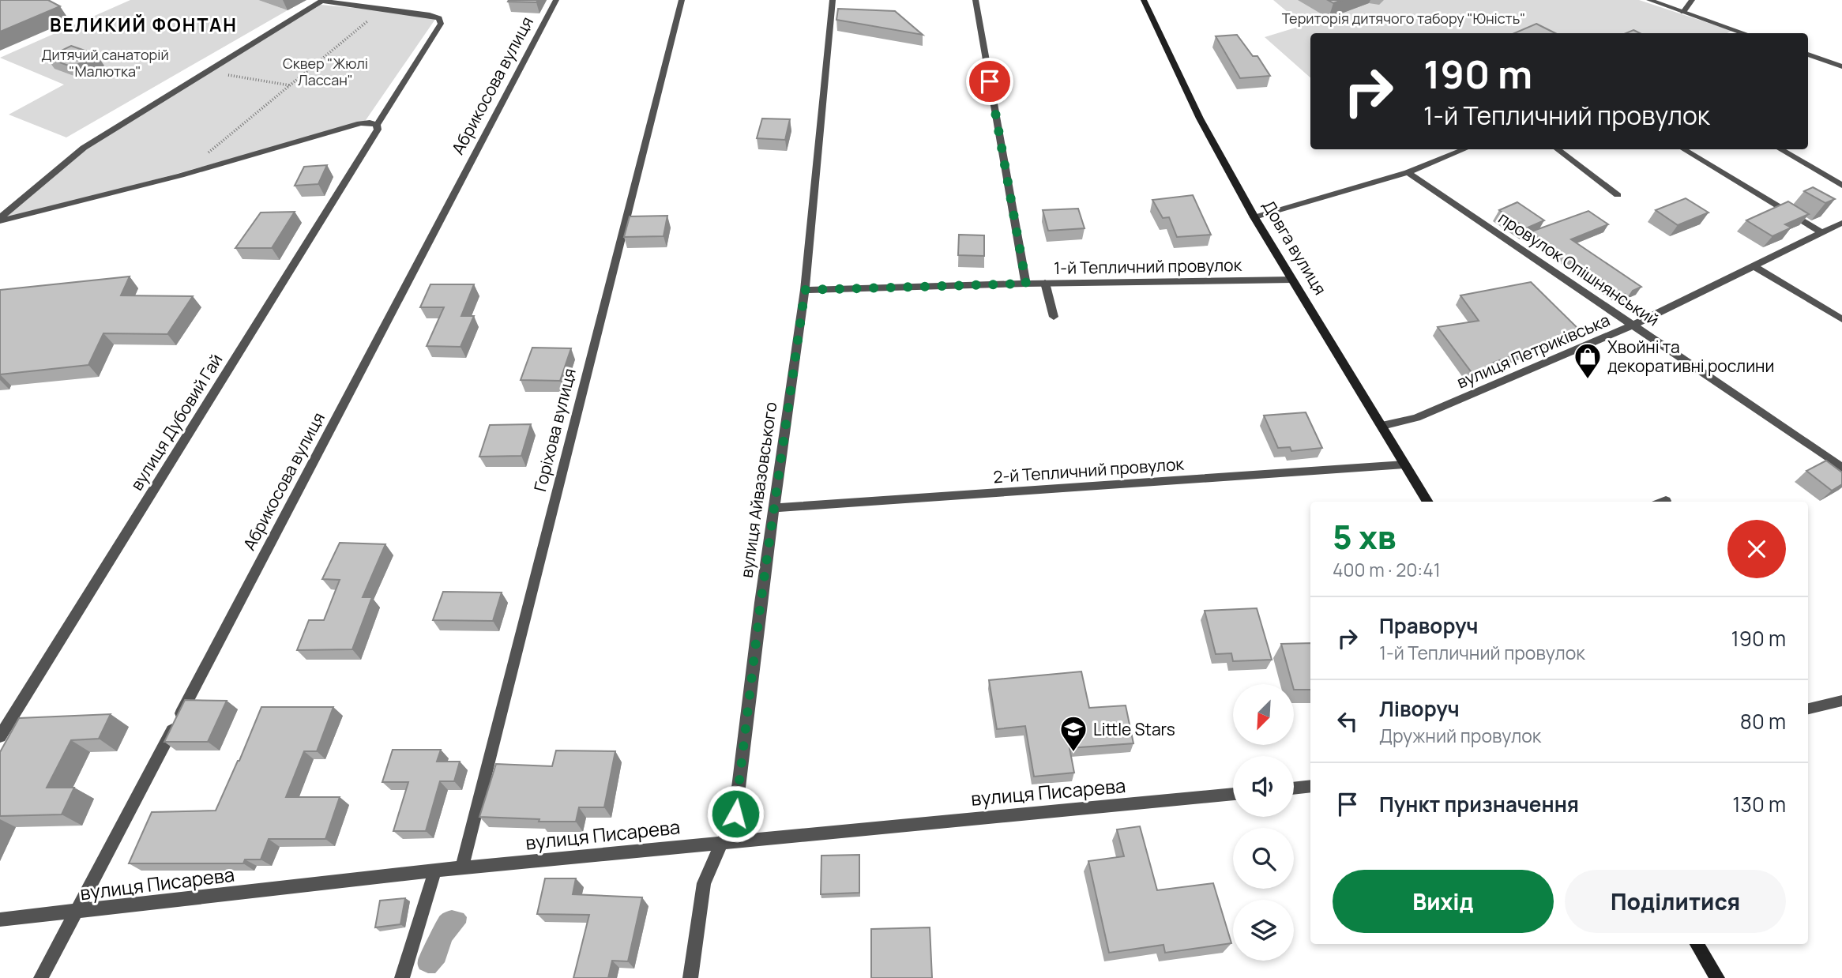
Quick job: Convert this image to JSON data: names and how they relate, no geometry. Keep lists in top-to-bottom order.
{
  "streets": {
    "street": [
      "Абрикосова вулиця",
      "Довга вулиця",
      "1-й Тепличний провулок",
      "провулок Опішнянський",
      "вулиця Петриківська",
      "вулиця Дубовий Гай",
      "Горіхова вулиця",
      "2-й Тепличний провулок",
      "вулиця Айвазовського",
      "вулиця Писарева"
    ]
  },
  "crossings": [
    ["Абрикосова вулиця", "вулиця Писарева"],
    ["Довга вулиця", "1-й Тепличний провулок"],
    ["Довга вулиця", "вулиця Петриківська"],
    ["Довга вулиця", "2-й Тепличний провулок"],
    ["1-й Тепличний провулок", "вулиця Айвазовського"],
    ["провулок Опішнянський", "вулиця Петриківська"],
    ["Горіхова вулиця", "вулиця Писарева"],
    ["2-й Тепличний провулок", "вулиця Айвазовського"],
    ["вулиця Айвазовського", "вулиця Писарева"]
  ],
  "districts": ["ВЕЛИКИЙ ФОНТАН"],
  "parks": ["Територія дитячого табору \"Юність\"", "Дитячий санаторій \"Малютка\"", "Сквер \"Жюлі Лассан\""],
  "places": {
    "shop": ["Хвойні та декоративні рослини"],
    "school or university": ["Little Stars"]
  },
  "north": "bottom left",
  "page": {
    "turn": ["190 m", "1-й Тепличний провулок"],
    "heading": ["5 хв", "400 m · 20:41"],
    "list": [
      {
        "name": "Праворуч",
        "note": "1-й Тепличний провулок",
        "value": "190 m"
      },
      {
        "name": "Ліворуч",
        "note": "Дружний провулок",
        "value": "80 m"
      },
      {
        "name": "Пункт призначення",
        "value": "130 m"
      }
    ],
    "buttons": ["Вихід", "Поділитися"]
  }
}
